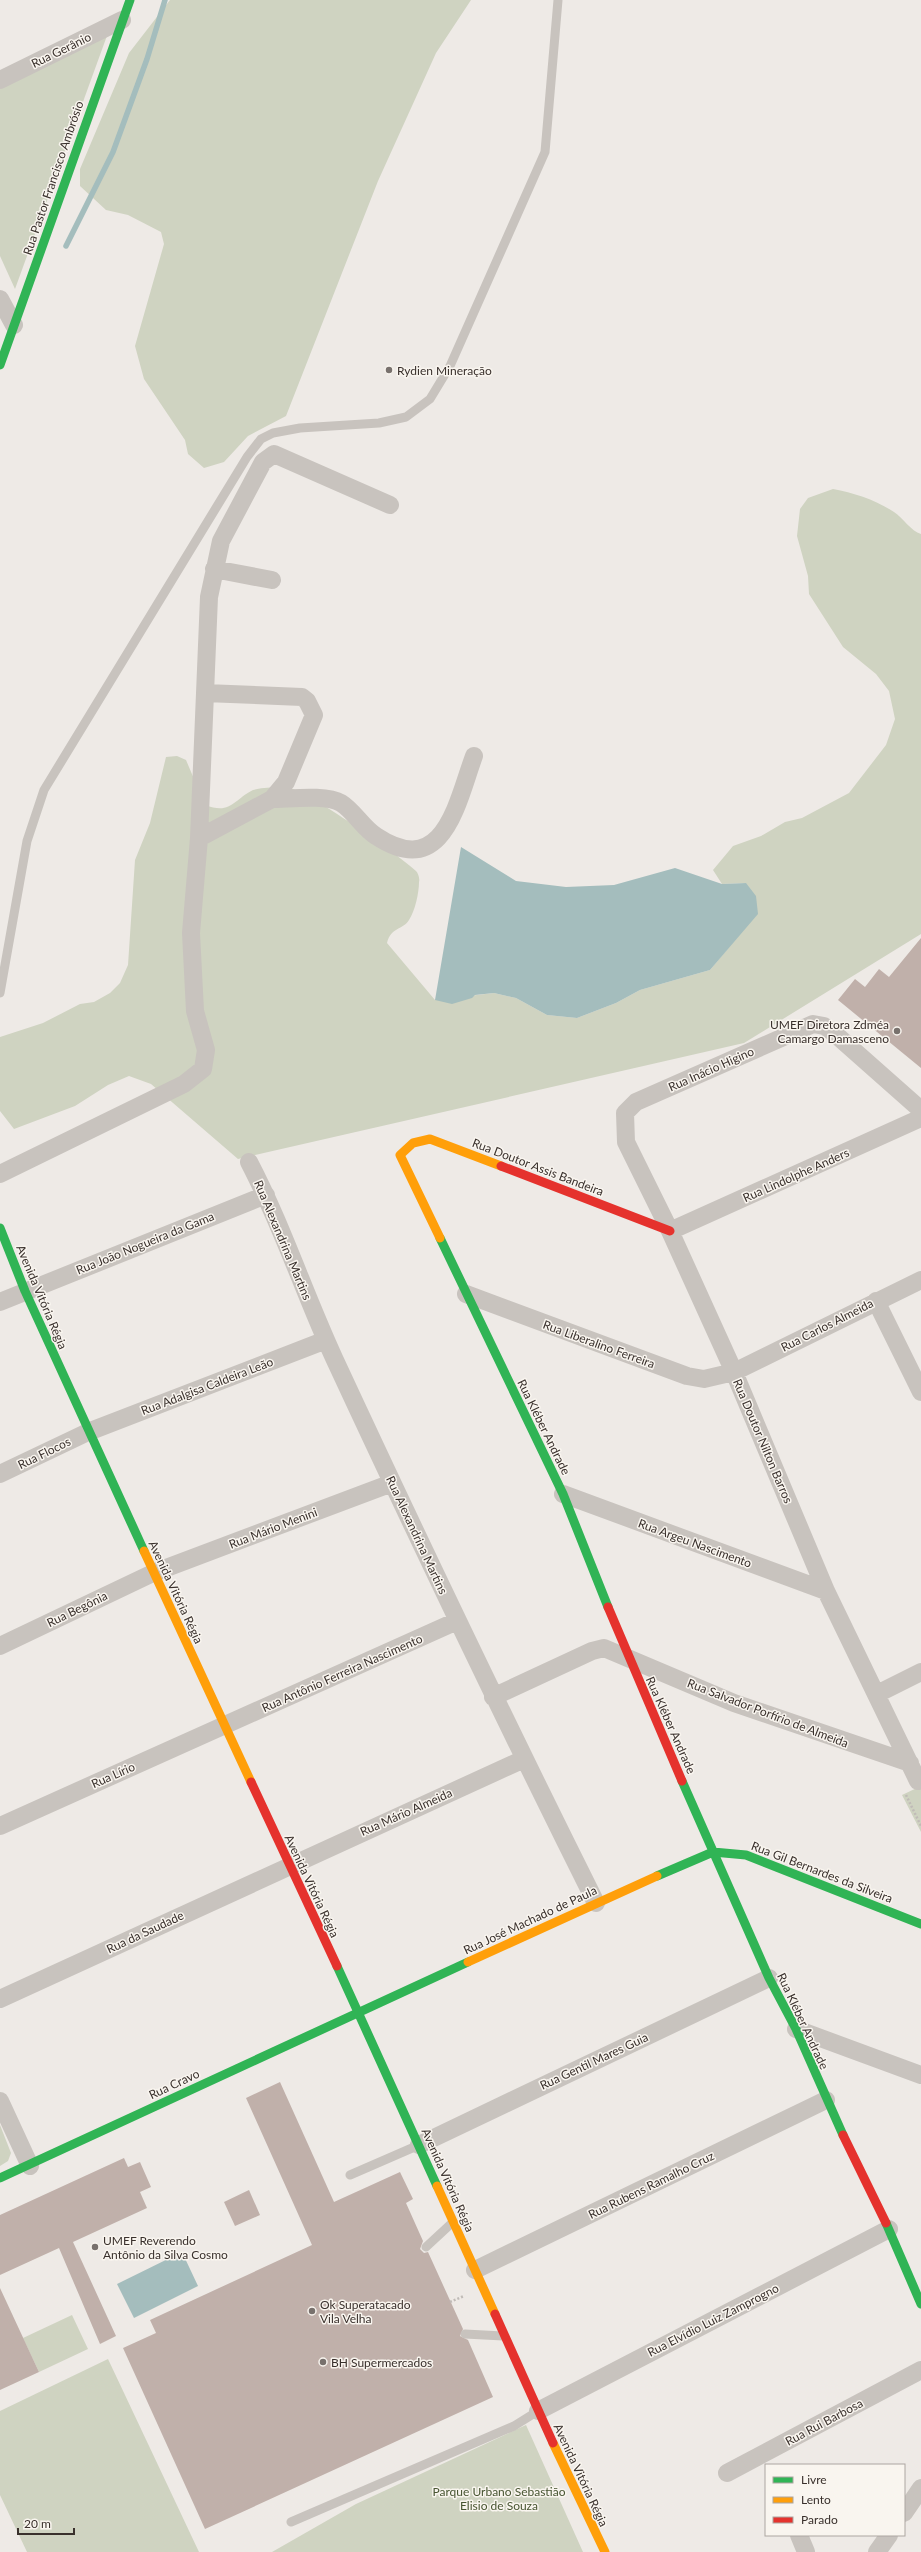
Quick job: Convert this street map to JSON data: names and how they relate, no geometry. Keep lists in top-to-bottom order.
{
  "streets": {
    "street": [
      "Rua Gerânio",
      "Rua Pastor Francisco Ambrósio",
      "Rua Inácio Higino",
      "Rua Doutor Assis Bandeira",
      "Rua Lindolphe Anders",
      "Rua Alexandrina Martins",
      "Rua João Nogueira da Gama",
      "Avenida Vitória Régia",
      "Rua Carlos Almeida",
      "Rua Liberalino Ferreira",
      "Rua Adalgisa Caldeira Leão",
      "Rua Kléber Andrade",
      "Rua Doutor Nilton Barros",
      "Rua Flocos",
      "Rua Mário Menini",
      "Rua Argeu Nascimento",
      "Rua Begônia",
      "Rua Antônio Ferreira Nascimento",
      "Rua Salvador Porfírio de Almeida",
      "Rua Lírio",
      "Rua Mário Almeida",
      "Rua Gil Bernardes da Silveira",
      "Rua José Machado de Paula",
      "Rua da Saudade",
      "Rua Gentil Mares Guia",
      "Rua Cravo",
      "Rua Rubens Ramalho Cruz",
      "Rua Elvídio Luiz Zamprogno",
      "Rua Rui Barbosa"
    ]
  },
  "crossings": [
    ["Rua Gerânio", "Rua Pastor Francisco Ambrósio"],
    ["Rua Inácio Higino", "Rua Doutor Nilton Barros"],
    ["Rua Doutor Assis Bandeira", "Rua Lindolphe Anders"],
    ["Rua Doutor Assis Bandeira", "Rua Kléber Andrade"],
    ["Rua Doutor Assis Bandeira", "Rua Doutor Nilton Barros"],
    ["Rua Lindolphe Anders", "Rua Doutor Nilton Barros"],
    ["Rua Alexandrina Martins", "Rua João Nogueira da Gama"],
    ["Rua Alexandrina Martins", "Rua Adalgisa Caldeira Leão"],
    ["Rua Alexandrina Martins", "Rua Mário Menini"],
    ["Rua Alexandrina Martins", "Rua Antônio Ferreira Nascimento"],
    ["Rua Alexandrina Martins", "Rua Salvador Porfírio de Almeida"],
    ["Rua Alexandrina Martins", "Rua Mário Almeida"],
    ["Rua Alexandrina Martins", "Rua José Machado de Paula"],
    ["Rua João Nogueira da Gama", "Avenida Vitória Régia"],
    ["Avenida Vitória Régia", "Rua Adalgisa Caldeira Leão"],
    ["Avenida Vitória Régia", "Rua Flocos"],
    ["Avenida Vitória Régia", "Rua Mário Menini"],
    ["Avenida Vitória Régia", "Rua Begônia"],
    ["Avenida Vitória Régia", "Rua Antônio Ferreira Nascimento"],
    ["Avenida Vitória Régia", "Rua Lírio"],
    ["Avenida Vitória Régia", "Rua Mário Almeida"],
    ["Avenida Vitória Régia", "Rua José Machado de Paula"],
    ["Avenida Vitória Régia", "Rua da Saudade"],
    ["Avenida Vitória Régia", "Rua Gentil Mares Guia"],
    ["Avenida Vitória Régia", "Rua Cravo"],
    ["Avenida Vitória Régia", "Rua Rubens Ramalho Cruz"],
    ["Avenida Vitória Régia", "Rua Elvídio Luiz Zamprogno"],
    ["Rua Carlos Almeida", "Rua Liberalino Ferreira"],
    ["Rua Carlos Almeida", "Rua Doutor Nilton Barros"],
    ["Rua Liberalino Ferreira", "Rua Kléber Andrade"],
    ["Rua Liberalino Ferreira", "Rua Doutor Nilton Barros"],
    ["Rua Adalgisa Caldeira Leão", "Rua Flocos"],
    ["Rua Kléber Andrade", "Rua Argeu Nascimento"],
    ["Rua Kléber Andrade", "Rua Salvador Porfírio de Almeida"],
    ["Rua Kléber Andrade", "Rua Gil Bernardes da Silveira"],
    ["Rua Kléber Andrade", "Rua José Machado de Paula"],
    ["Rua Kléber Andrade", "Rua Gentil Mares Guia"],
    ["Rua Kléber Andrade", "Rua Rubens Ramalho Cruz"],
    ["Rua Kléber Andrade", "Rua Elvídio Luiz Zamprogno"],
    ["Rua Doutor Nilton Barros", "Rua Argeu Nascimento"],
    ["Rua Doutor Nilton Barros", "Rua Salvador Porfírio de Almeida"],
    ["Rua Mário Menini", "Rua Begônia"],
    ["Rua Antônio Ferreira Nascimento", "Rua Lírio"],
    ["Rua Mário Almeida", "Rua da Saudade"],
    ["Rua Gil Bernardes da Silveira", "Rua José Machado de Paula"],
    ["Rua José Machado de Paula", "Rua Cravo"]
  ],
  "parks": ["Parque Urbano Sebastião Elisio de Souza"],
  "places": [
    "Rydien Mineração",
    "UMEF Diretora Zdméa Camargo Damasceno",
    "UMEF Reverendo Antônio da Silva Cosmo",
    "Ok Superatacado Vila Velha",
    "BH Supermercados"
  ],
  "legend": ["Livre", "Lento", "Parado"],
  "scale_bar": "20 m"
}
